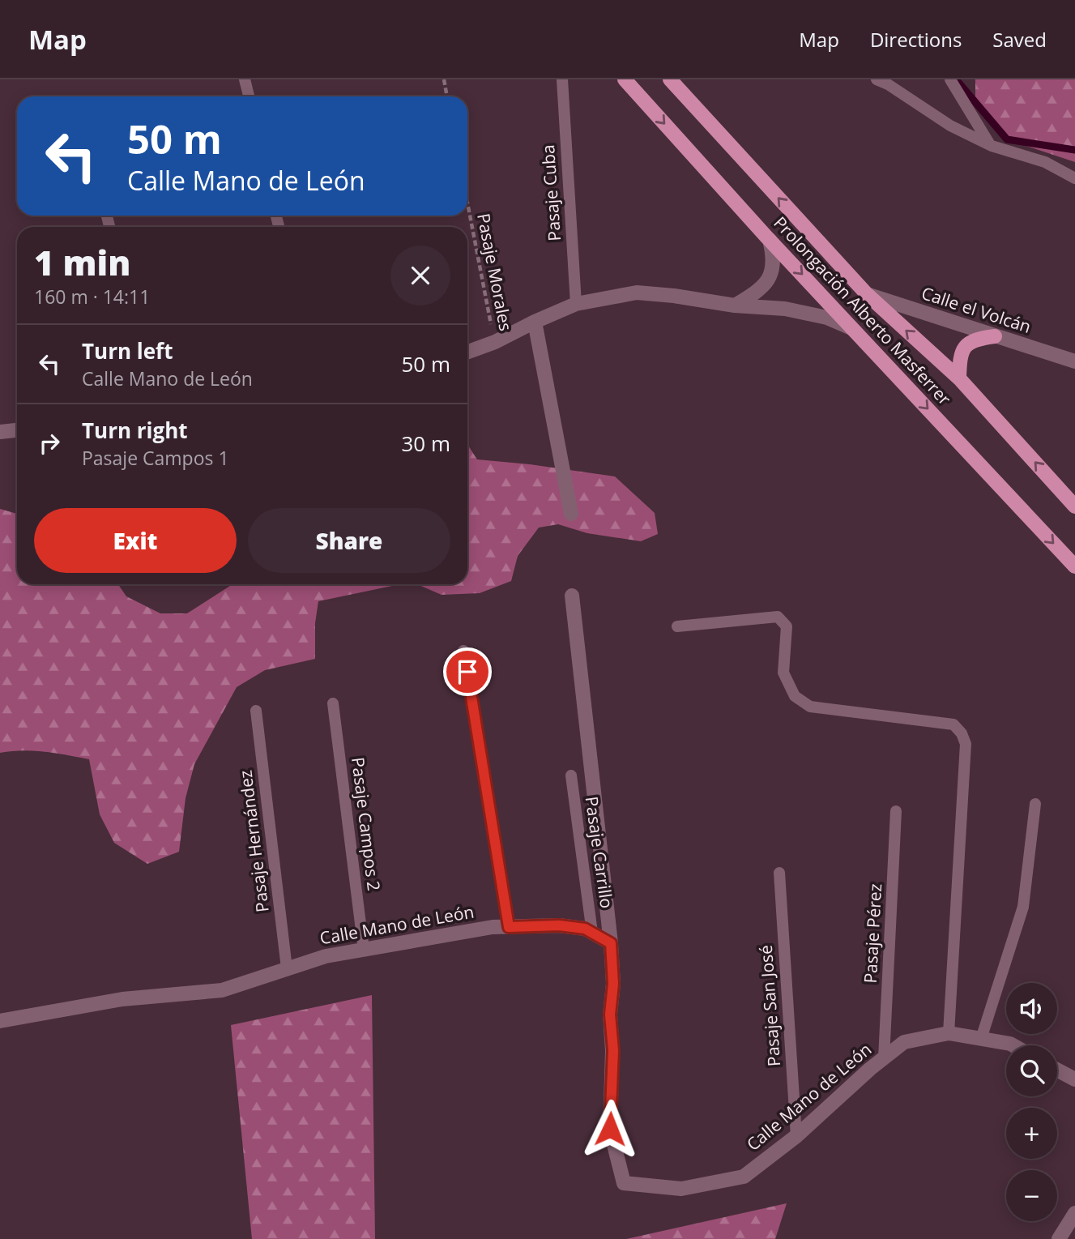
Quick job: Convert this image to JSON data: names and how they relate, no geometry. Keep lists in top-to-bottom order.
{
  "streets": {
    "main road": ["Prolongación Alberto Masferrer"],
    "street": ["Calle el Volcán", "Calle Mano de León"],
    "lane": [
      "Pasaje Cuba",
      "Pasaje Campos 2",
      "Pasaje Hernández",
      "Pasaje Carrillo",
      "Pasaje Pérez",
      "Pasaje San José"
    ],
    "path": ["Pasaje Morales"]
  },
  "crossings": [
    ["Calle el Volcán", "Prolongación Alberto Masferrer"],
    ["Pasaje Campos 2", "Calle Mano de León"],
    ["Pasaje Hernández", "Calle Mano de León"],
    ["Pasaje Carrillo", "Calle Mano de León"],
    ["Calle Mano de León", "Pasaje Pérez"],
    ["Calle Mano de León", "Pasaje San José"]
  ],
  "page": {
    "header": "Map",
    "nav": ["Map", "Directions", "Saved"],
    "turn": ["50 m", "Calle Mano de León"],
    "heading": ["1 min", "160 m · 14:11"],
    "list": [
      {
        "name": "Turn left",
        "note": "Calle Mano de León",
        "value": "50 m"
      },
      {
        "name": "Turn right",
        "note": "Pasaje Campos 1",
        "value": "30 m"
      }
    ],
    "buttons": ["Exit", "Share"],
    "map_buttons": ["+", "−"]
  }
}
